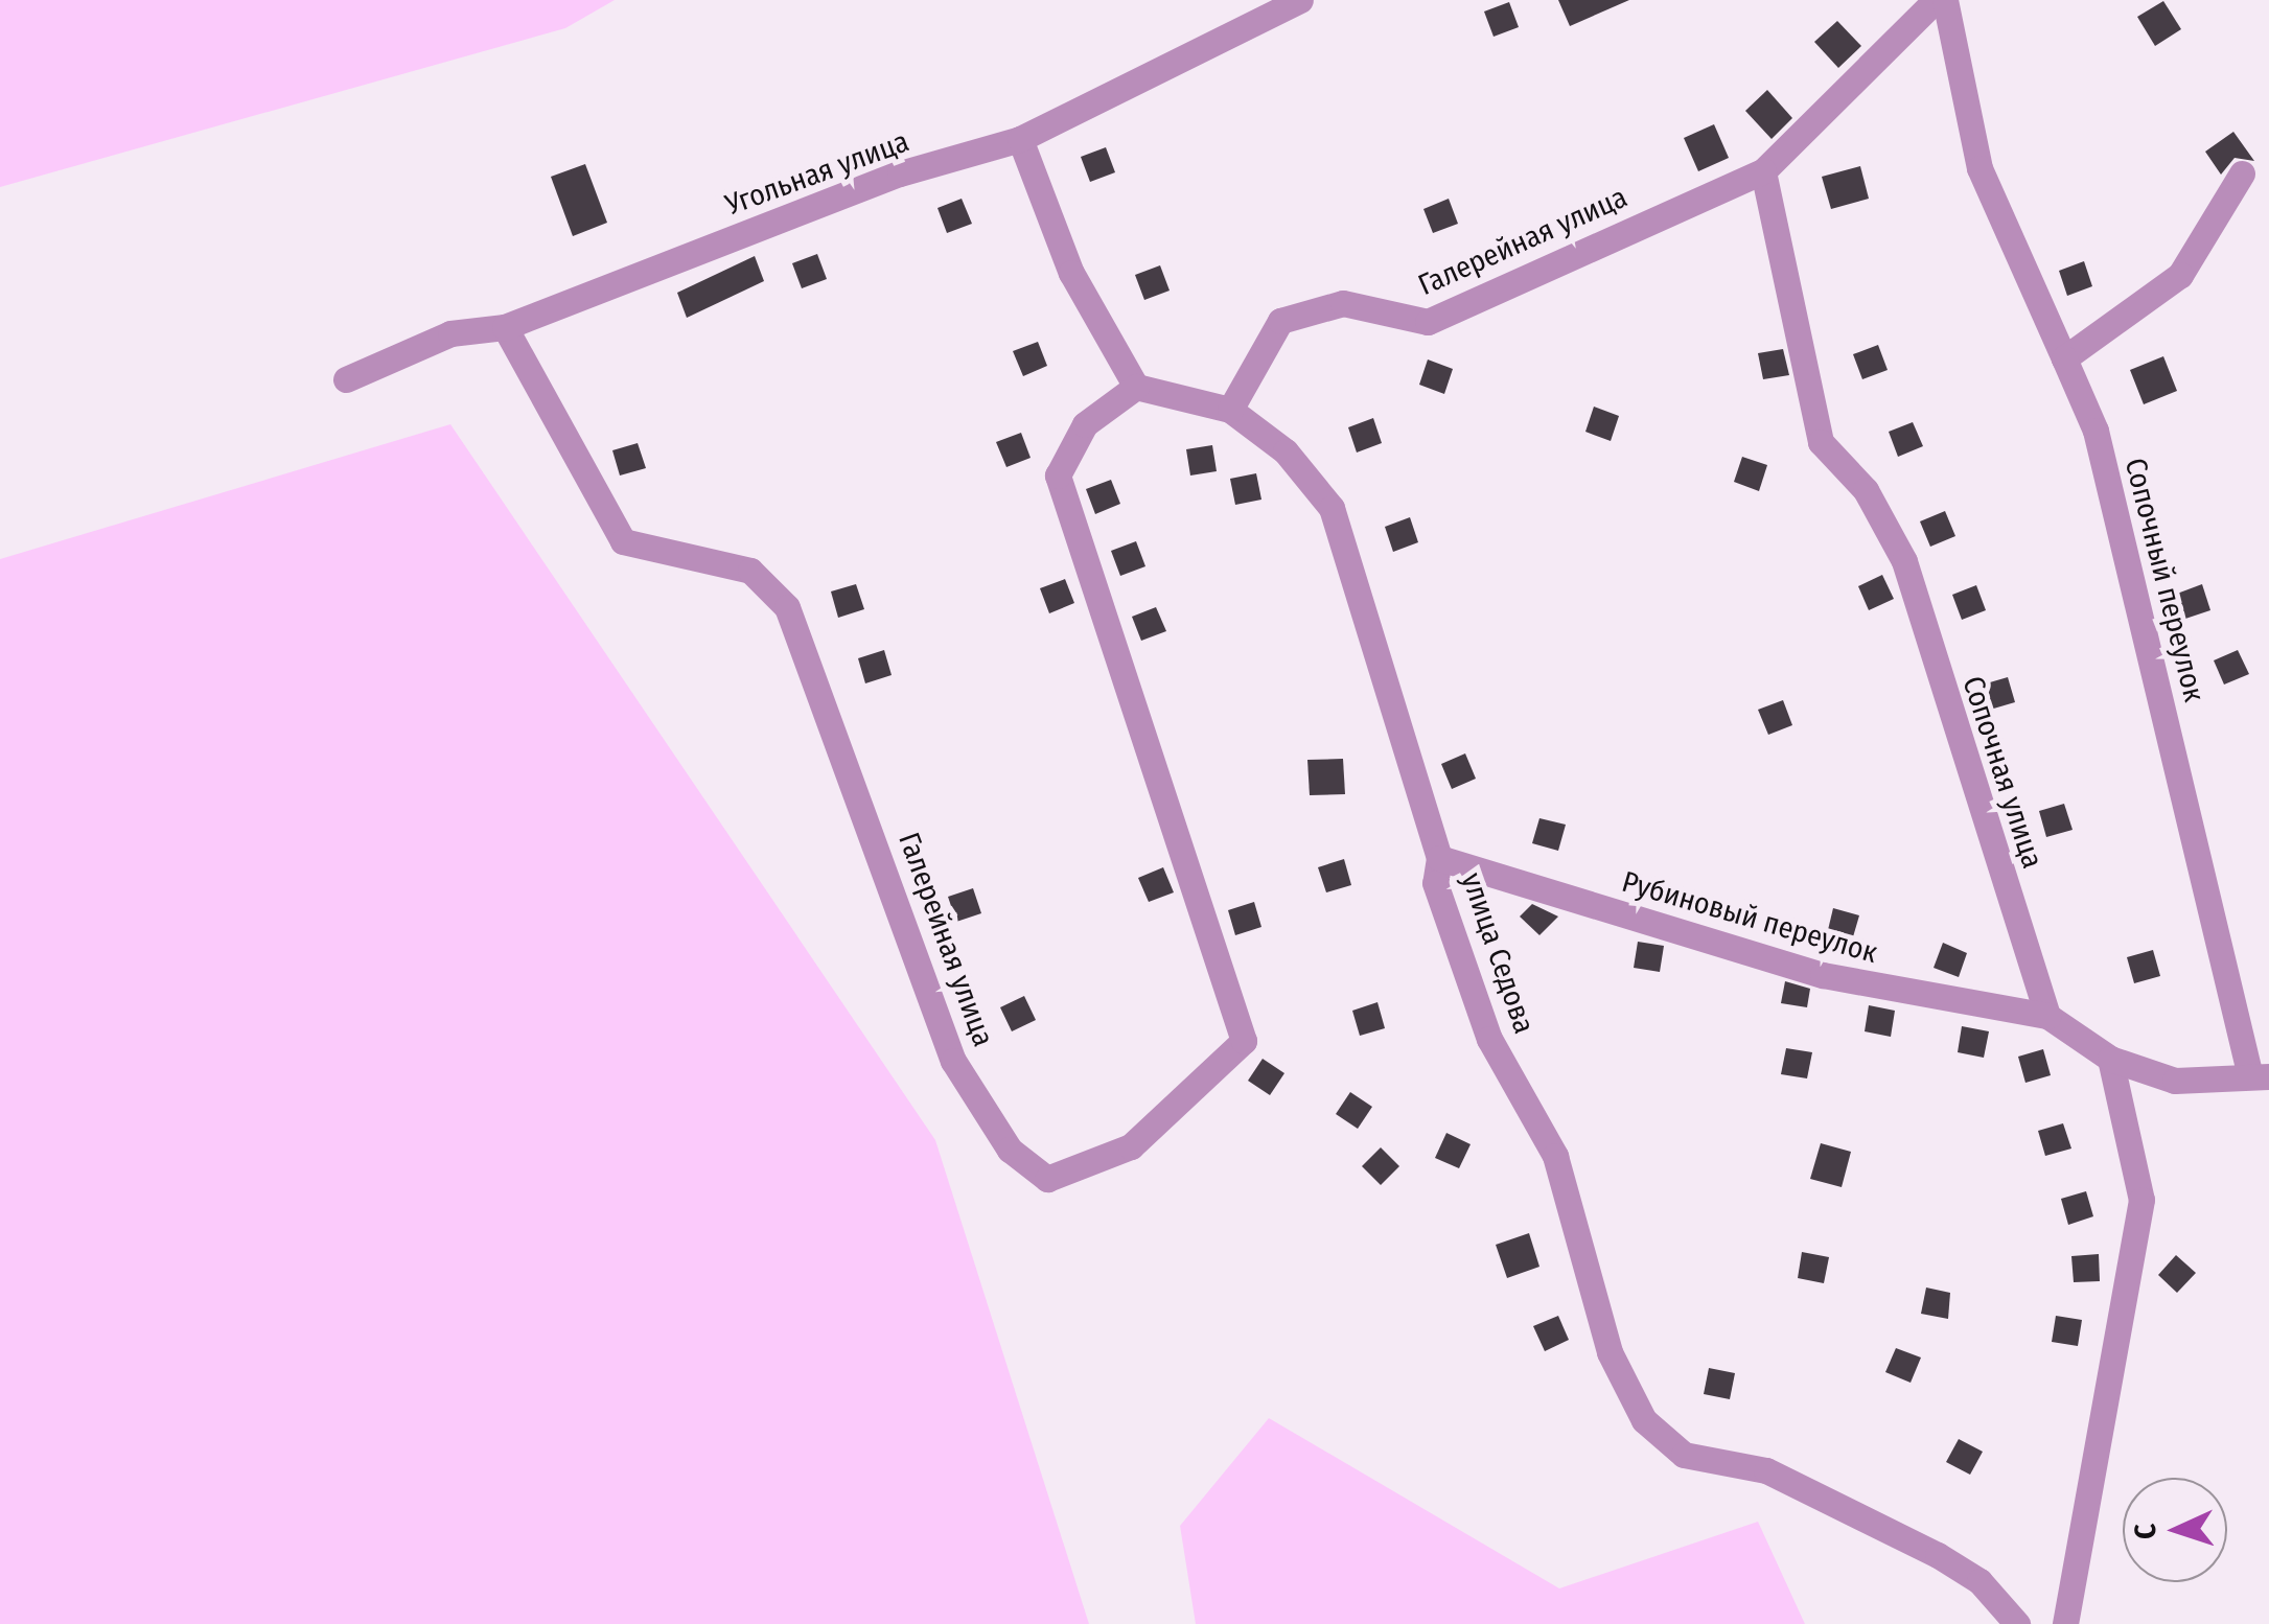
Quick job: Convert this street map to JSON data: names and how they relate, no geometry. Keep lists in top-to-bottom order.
{
  "streets": {
    "street": [
      "Угольная улица",
      "Галерейная улица",
      "Сопочный переулок",
      "Сопочная улица",
      "Рубиновый переулок",
      "улица Седова"
    ]
  },
  "crossings": [
    ["Угольная улица", "Галерейная улица"],
    ["Галерейная улица", "Сопочная улица"],
    ["Галерейная улица", "улица Седова"],
    ["Сопочная улица", "Рубиновый переулок"],
    ["Рубиновый переулок", "улица Седова"]
  ],
  "north": "left"
}
